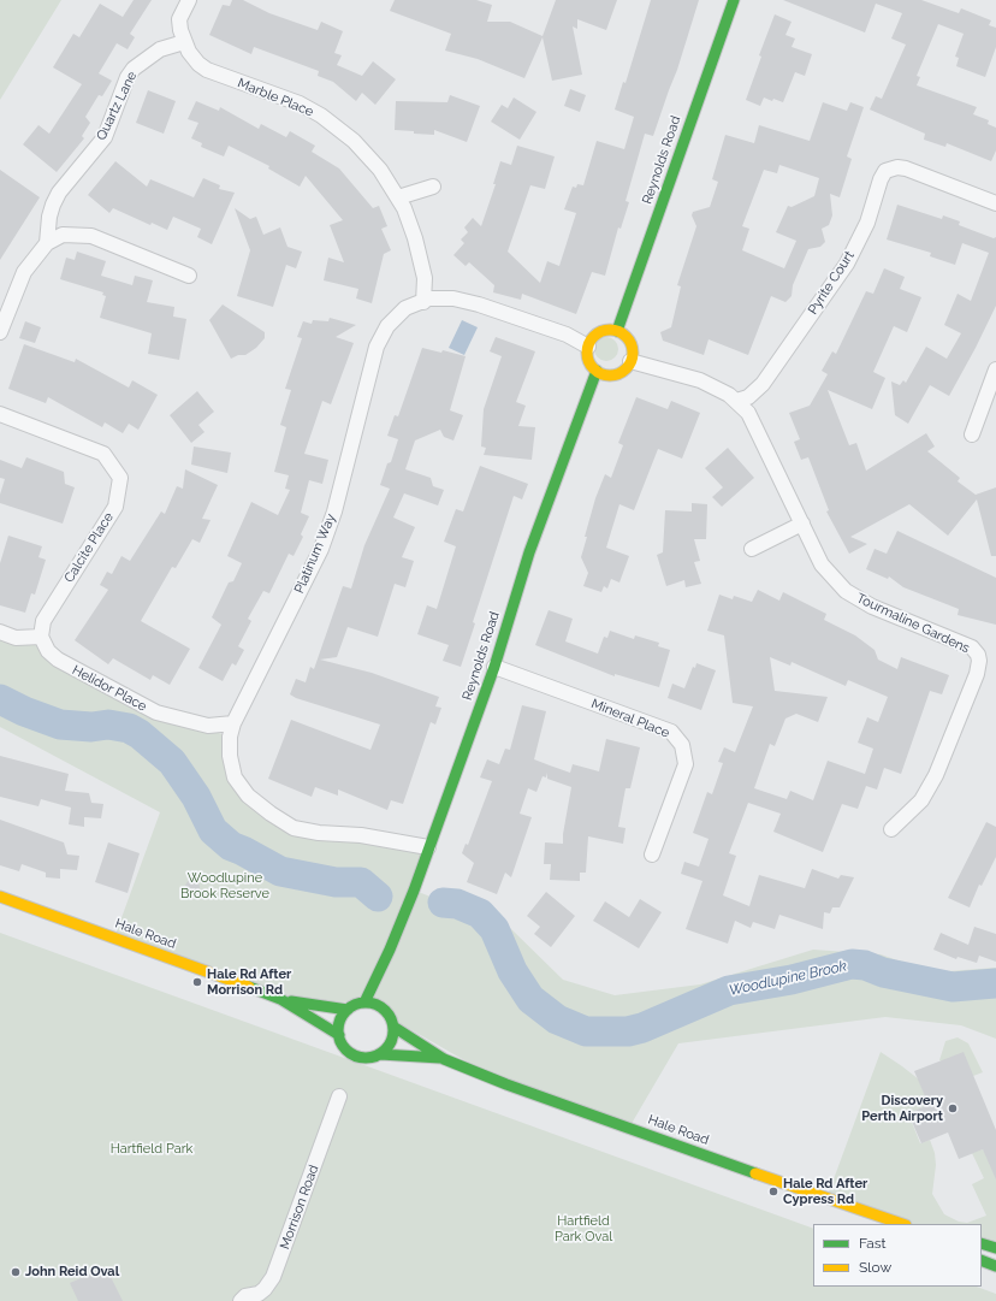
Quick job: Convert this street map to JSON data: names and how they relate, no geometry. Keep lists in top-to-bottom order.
{
  "streets": {
    "main road": ["Reynolds Road", "Hale Road"],
    "street": [
      "Marble Place",
      "Quartz Lane",
      "Pyrite Court",
      "Calcite Place",
      "Platinum Way",
      "Tourmaline Gardens",
      "Helidor Place",
      "Mineral Place",
      "Morrison Road"
    ]
  },
  "crossings": [
    ["Marble Place", "Quartz Lane"],
    ["Marble Place", "Platinum Way"],
    ["Reynolds Road", "Platinum Way"],
    ["Reynolds Road", "Tourmaline Gardens"],
    ["Reynolds Road", "Mineral Place"],
    ["Reynolds Road", "Hale Road"],
    ["Pyrite Court", "Tourmaline Gardens"],
    ["Calcite Place", "Helidor Place"],
    ["Platinum Way", "Tourmaline Gardens"],
    ["Platinum Way", "Helidor Place"]
  ],
  "water": ["Woodlupine Brook"],
  "parks": ["Woodlupine Brook Reserve", "Hartfield Park", "Hartfield Park Oval"],
  "places": [
    "Hale Rd After Morrison Rd",
    "Discovery Perth Airport",
    "Hale Rd After Cypress Rd",
    "John Reid Oval"
  ],
  "legend": ["Fast", "Slow"]
}
